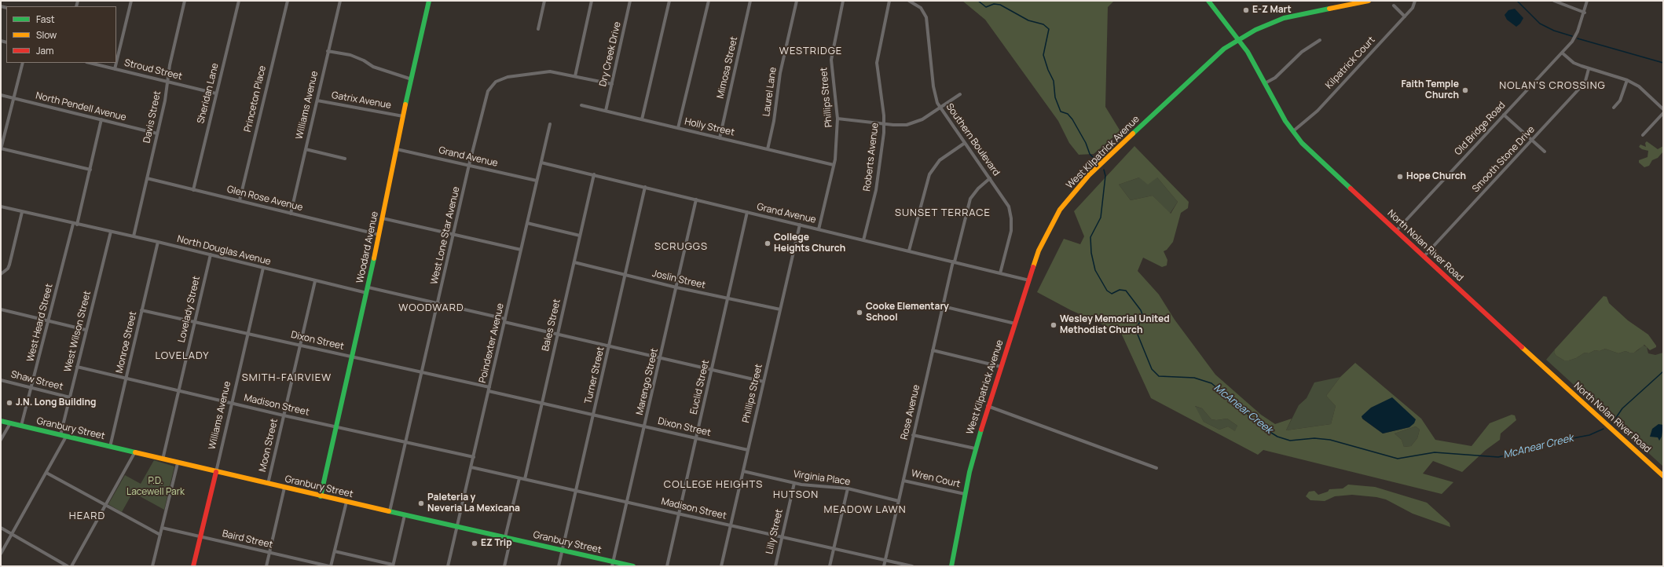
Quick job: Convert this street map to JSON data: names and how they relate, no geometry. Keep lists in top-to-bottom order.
{
  "streets": {
    "main road": [
      "Williams Avenue",
      "West Kilpatrick Avenue",
      "North Nolan River Road",
      "Woodard Avenue",
      "Granbury Street"
    ],
    "street": [
      "Dry Creek Drive",
      "Kilpatrick Court",
      "Mimosa Street",
      "Stroud Street",
      "Laurel Lane",
      "Sheridan Lane",
      "Phillips Street",
      "Princeton Place",
      "Gatrix Avenue",
      "North Pendell Avenue",
      "Davis Street",
      "Holly Street",
      "Old Bridge Road",
      "Southern Boulevard",
      "Grand Avenue",
      "Roberts Avenue",
      "Smooth Stone Drive",
      "Glen Rose Avenue",
      "West Lone Star Avenue",
      "North Douglas Avenue",
      "Joslin Street",
      "Lovelady Street",
      "West Heard Street",
      "Bales Street",
      "West Wilson Street",
      "Dixon Street",
      "Monroe Street",
      "Poindexter Avenue",
      "Turner Street",
      "Shaw Street",
      "Marengo Street",
      "Euclid Street",
      "Madison Street",
      "Rose Avenue",
      "Moon Street",
      "Virginia Place",
      "Wren Court",
      "Lilly Street",
      "Baird Street"
    ]
  },
  "crossings": [
    ["Dry Creek Drive", "Holly Street"],
    ["Dry Creek Drive", "West Lone Star Avenue"],
    ["Kilpatrick Court", "North Nolan River Road"],
    ["Mimosa Street", "Holly Street"],
    ["Stroud Street", "Sheridan Lane"],
    ["Stroud Street", "Davis Street"],
    ["Laurel Lane", "Holly Street"],
    ["Sheridan Lane", "Glen Rose Avenue"],
    ["Phillips Street", "Holly Street"],
    ["Phillips Street", "Grand Avenue"],
    ["Phillips Street", "Joslin Street"],
    ["Phillips Street", "Dixon Street"],
    ["Phillips Street", "Madison Street"],
    ["Phillips Street", "Virginia Place"],
    ["Princeton Place", "Glen Rose Avenue"],
    ["Gatrix Avenue", "Williams Avenue"],
    ["Gatrix Avenue", "Woodard Avenue"],
    ["Williams Avenue", "Glen Rose Avenue"],
    ["Williams Avenue", "North Douglas Avenue"],
    ["Williams Avenue", "Dixon Street"],
    ["Williams Avenue", "Madison Street"],
    ["Williams Avenue", "Granbury Street"],
    ["Williams Avenue", "Baird Street"],
    ["North Pendell Avenue", "Davis Street"],
    ["Davis Street", "Glen Rose Avenue"],
    ["Davis Street", "North Douglas Avenue"],
    ["Old Bridge Road", "North Nolan River Road"],
    ["Southern Boulevard", "Grand Avenue"],
    ["Southern Boulevard", "Rose Avenue"],
    ["West Kilpatrick Avenue", "Grand Avenue"],
    ["West Kilpatrick Avenue", "North Nolan River Road"],
    ["West Kilpatrick Avenue", "Wren Court"],
    ["Grand Avenue", "Roberts Avenue"],
    ["Grand Avenue", "West Lone Star Avenue"],
    ["Grand Avenue", "Woodard Avenue"],
    ["Grand Avenue", "Bales Street"],
    ["Grand Avenue", "Poindexter Avenue"],
    ["Grand Avenue", "Turner Street"],
    ["Grand Avenue", "Marengo Street"],
    ["Grand Avenue", "Euclid Street"],
    ["Grand Avenue", "Rose Avenue"],
    ["Smooth Stone Drive", "North Nolan River Road"],
    ["Glen Rose Avenue", "Woodard Avenue"],
    ["West Lone Star Avenue", "Dixon Street"],
    ["West Lone Star Avenue", "Madison Street"],
    ["West Lone Star Avenue", "Granbury Street"],
    ["Woodard Avenue", "North Douglas Avenue"],
    ["Woodard Avenue", "Dixon Street"],
    ["Woodard Avenue", "Madison Street"],
    ["Woodard Avenue", "Granbury Street"],
    ["North Douglas Avenue", "Lovelady Street"],
    ["North Douglas Avenue", "West Heard Street"],
    ["North Douglas Avenue", "West Wilson Street"],
    ["North Douglas Avenue", "Monroe Street"],
    ["North Douglas Avenue", "Moon Street"],
    ["Joslin Street", "Bales Street"],
    ["Joslin Street", "Turner Street"],
    ["Joslin Street", "Marengo Street"],
    ["Joslin Street", "Euclid Street"],
    ["Lovelady Street", "Dixon Street"],
    ["Lovelady Street", "Madison Street"],
    ["Lovelady Street", "Granbury Street"],
    ["West Heard Street", "Shaw Street"],
    ["West Heard Street", "Granbury Street"],
    ["Bales Street", "Dixon Street"],
    ["Bales Street", "Madison Street"],
    ["West Wilson Street", "Shaw Street"],
    ["West Wilson Street", "Madison Street"],
    ["West Wilson Street", "Granbury Street"],
    ["Dixon Street", "Monroe Street"],
    ["Dixon Street", "Poindexter Avenue"],
    ["Dixon Street", "Turner Street"],
    ["Dixon Street", "Marengo Street"],
    ["Dixon Street", "Euclid Street"],
    ["Dixon Street", "Moon Street"],
    ["Monroe Street", "Madison Street"],
    ["Monroe Street", "Granbury Street"],
    ["Poindexter Avenue", "Madison Street"],
    ["Poindexter Avenue", "Granbury Street"],
    ["Turner Street", "Madison Street"],
    ["Turner Street", "Granbury Street"],
    ["Marengo Street", "Madison Street"],
    ["Marengo Street", "Granbury Street"],
    ["Euclid Street", "Madison Street"],
    ["Madison Street", "Rose Avenue"],
    ["Madison Street", "Moon Street"],
    ["Madison Street", "Lilly Street"],
    ["Rose Avenue", "Virginia Place"],
    ["Rose Avenue", "Wren Court"],
    ["Granbury Street", "Moon Street"],
    ["Virginia Place", "Lilly Street"]
  ],
  "districts": [
    "WESTRIDGE",
    "NOLAN'S CROSSING",
    "SUNSET TERRACE",
    "SCRUGGS",
    "WOODWARD",
    "LOVELADY",
    "SMITH-FAIRVIEW",
    "COLLEGE HEIGHTS",
    "HUTSON",
    "MEADOW LAWN",
    "HEARD"
  ],
  "water": ["McAnear Creek"],
  "parks": ["P.D. Lacewell Park"],
  "places": [
    "E-Z Mart",
    "Faith Temple Church",
    "Hope Church",
    "College Heights Church",
    "Cooke Elementary School",
    "Wesley Memorial United Methodist Church",
    "J.N. Long Building",
    "Paleteria y Neveria La Mexicana",
    "EZ Trip"
  ],
  "legend": ["Fast", "Slow", "Jam"]
}
